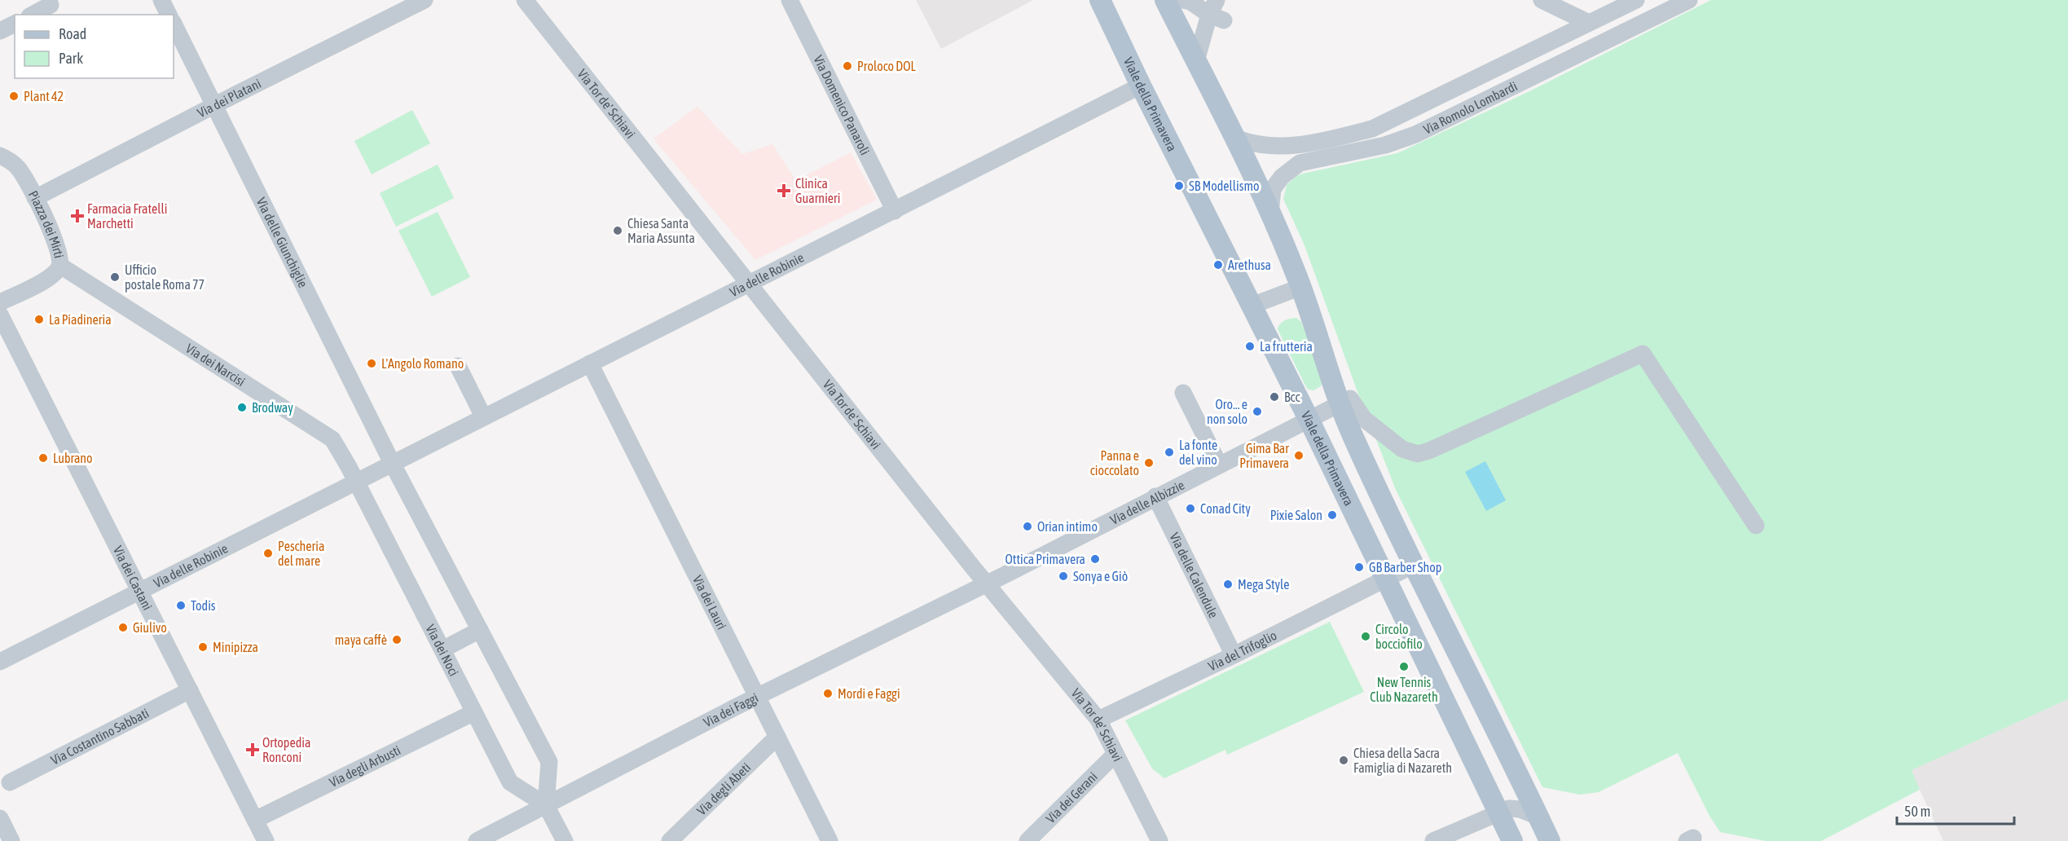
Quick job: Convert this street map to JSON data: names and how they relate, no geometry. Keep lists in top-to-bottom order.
{
  "streets": {
    "main road": ["Viale della Primavera"],
    "street": [
      "Via dei Platani",
      "Via Tor de' Schiavi",
      "Via Domenico Panaroli",
      "Via Romolo Lombardi",
      "Piazza dei Mirti",
      "Via delle Giunchiglie",
      "Via delle Robinie",
      "Via dei Narcisi",
      "Via delle Albizzie",
      "Via delle Calendule",
      "Via dei Castani",
      "Via dei Lauri",
      "Via dei Noci",
      "Via del Trifoglio",
      "Via dei Faggi",
      "Via Costantino Sabbati",
      "Via degli Arbusti",
      "Via degli Abeti",
      "Via dei Gerani"
    ]
  },
  "crossings": [
    ["Via dei Platani", "Piazza dei Mirti"],
    ["Via dei Platani", "Via delle Giunchiglie"],
    ["Via Tor de' Schiavi", "Via delle Robinie"],
    ["Via Tor de' Schiavi", "Via delle Albizzie"],
    ["Via Tor de' Schiavi", "Via del Trifoglio"],
    ["Via Tor de' Schiavi", "Via dei Faggi"],
    ["Via Tor de' Schiavi", "Via dei Gerani"],
    ["Viale della Primavera", "Via delle Robinie"],
    ["Viale della Primavera", "Via delle Albizzie"],
    ["Viale della Primavera", "Via del Trifoglio"],
    ["Via Domenico Panaroli", "Via delle Robinie"],
    ["Piazza dei Mirti", "Via dei Narcisi"],
    ["Via delle Giunchiglie", "Via delle Robinie"],
    ["Via delle Robinie", "Via dei Narcisi"],
    ["Via delle Robinie", "Via dei Castani"],
    ["Via delle Robinie", "Via dei Lauri"],
    ["Via delle Robinie", "Via dei Noci"],
    ["Via dei Narcisi", "Via dei Noci"],
    ["Via delle Albizzie", "Via delle Calendule"],
    ["Via delle Albizzie", "Via dei Faggi"],
    ["Via delle Calendule", "Via del Trifoglio"],
    ["Via dei Castani", "Via Costantino Sabbati"],
    ["Via dei Castani", "Via degli Arbusti"],
    ["Via dei Lauri", "Via dei Faggi"],
    ["Via dei Lauri", "Via degli Abeti"],
    ["Via dei Noci", "Via dei Faggi"],
    ["Via dei Noci", "Via degli Arbusti"]
  ],
  "places": {
    "other": [
      "Proloco DOL",
      "Plant 42",
      "SB Modellismo",
      "Chiesa Santa Maria Assunta",
      "Arethusa",
      "Ufficio postale Roma 77",
      "La Piadineria",
      "La frutteria",
      "L'Angolo Romano",
      "Bcc",
      "Brodway",
      "Oro... e non solo",
      "La fonte del vino",
      "Gima Bar Primavera",
      "Lubrano",
      "Panna e cioccolato",
      "Conad City",
      "Pixie Salon",
      "Orian intimo",
      "Pescheria del mare",
      "Ottica Primavera",
      "GB Barber Shop",
      "Sonya e Giò",
      "Mega Style",
      "Todis",
      "Giulivo",
      "Circolo bocciofilo",
      "maya caffè",
      "Minipizza",
      "New Tennis Club Nazareth",
      "Mordi e Faggi",
      "Chiesa della Sacra Famiglia di Nazareth"
    ],
    "health": ["Clinica Guarnieri", "Farmacia Fratelli Marchetti", "Ortopedia Ronconi"]
  },
  "legend": ["Road", "Park"],
  "scale_bar": "50 m"
}
